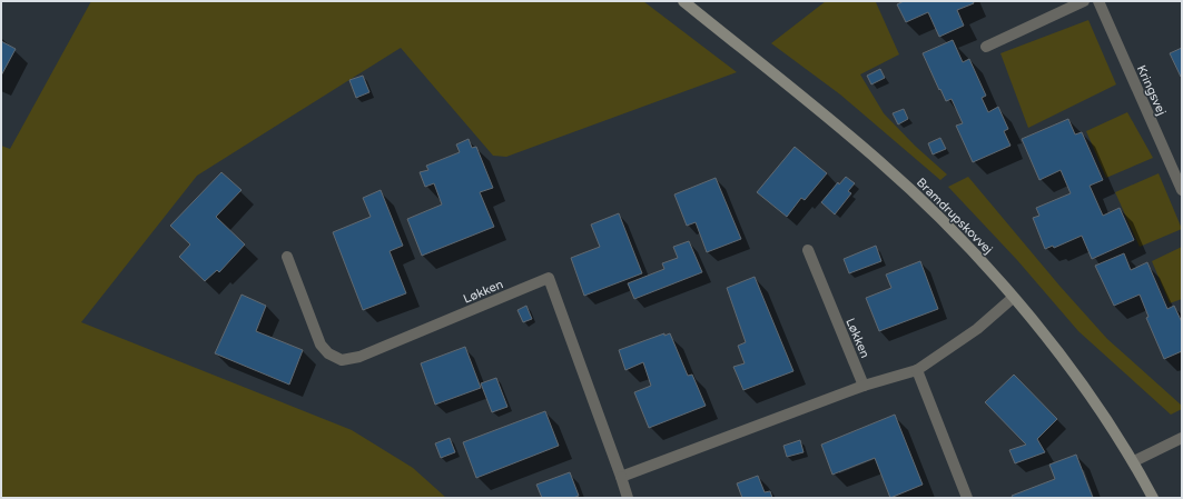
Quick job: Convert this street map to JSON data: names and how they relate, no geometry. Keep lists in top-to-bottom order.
{
  "streets": {
    "street": ["Kringsvej", "Bramdrupskovvej", "Løkken"]
  }
}
